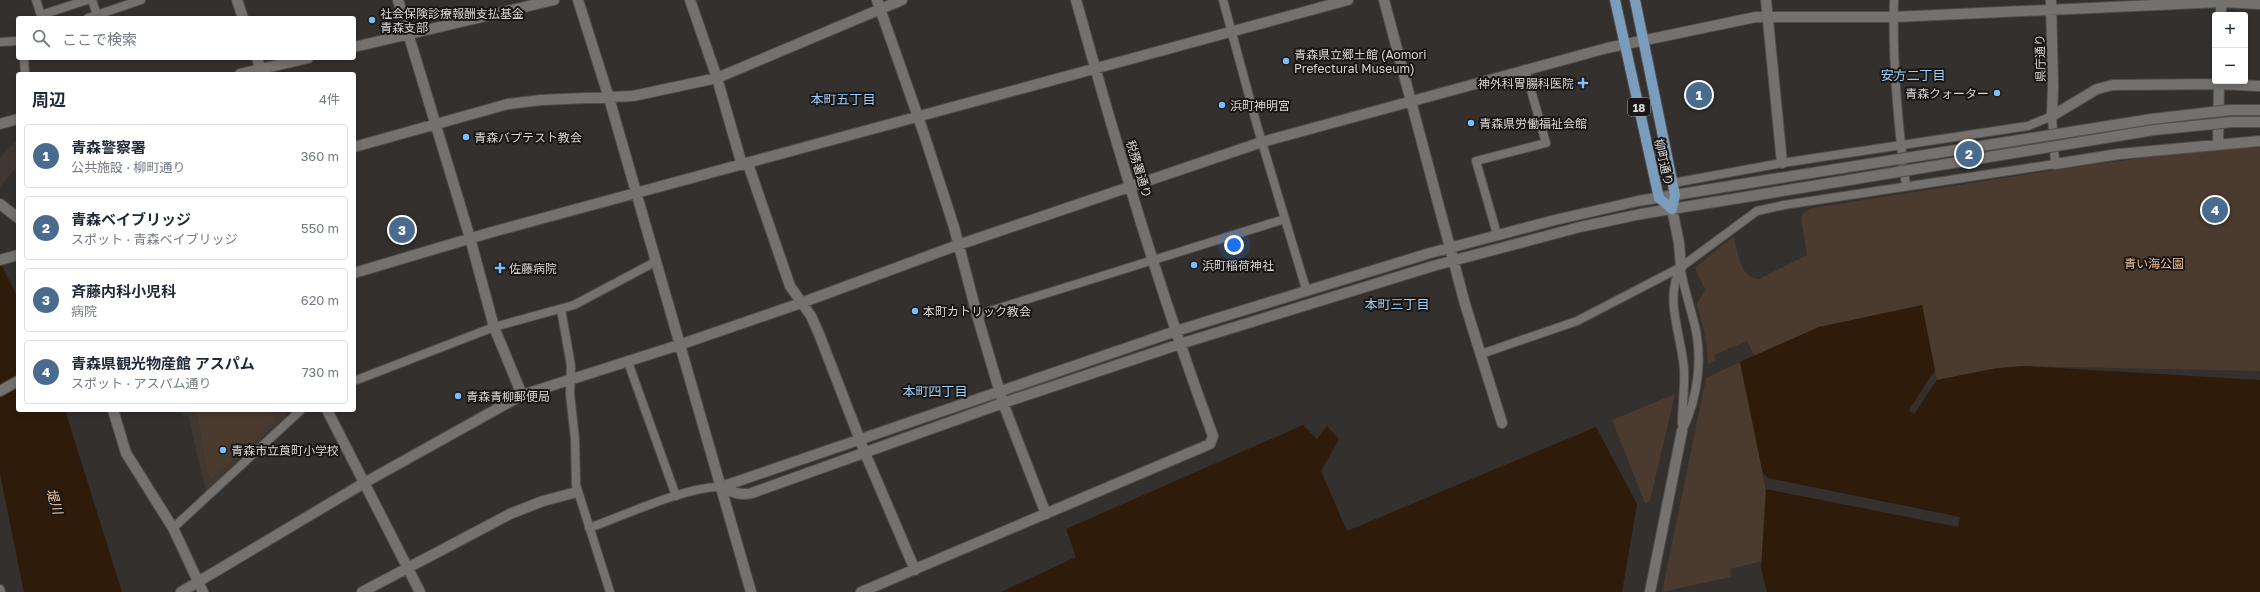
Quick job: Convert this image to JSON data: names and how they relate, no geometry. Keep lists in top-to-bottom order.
{
  "streets": {
    "main road": ["18", "柳町通り"],
    "street": ["県庁通り", "税務署通り"]
  },
  "districts": [
    "安方二丁目",
    "本町五丁目",
    "本町三丁目",
    "本町四丁目"
  ],
  "water": ["堤川"],
  "parks": ["青い海公園"],
  "places": {
    "other": [
      "社会保険診療報酬支払基金 青森支部",
      "青森県立郷土館 (Aomori Prefectural Museum)",
      "青森クォーター",
      "浜町神明宮",
      "青森県労働福祉会館",
      "青森バプテスト教会",
      "浜町稲荷神社",
      "本町カトリック教会",
      "青森青柳郵便局",
      "青森市立莨町小学校"
    ],
    "health": ["神外科胃腸科医院", "佐藤病院"]
  },
  "page": {
    "map_buttons": ["+", "−"],
    "search": "ここで検索",
    "heading": ["周辺", "4件"],
    "pins": [
      "1",
      "2",
      "4",
      "3"
    ],
    "list": [
      {
        "mark": "1",
        "name": "青森警察署",
        "note": "公共施設 · 柳町通り",
        "value": "360 m"
      },
      {
        "mark": "2",
        "name": "青森ベイブリッジ",
        "note": "スポット · 青森ベイブリッジ",
        "value": "550 m"
      },
      {
        "mark": "3",
        "name": "斉藤内科小児科",
        "note": "病院",
        "value": "620 m"
      },
      {
        "mark": "4",
        "name": "青森県観光物産館 アスパム",
        "note": "スポット · アスパム通り",
        "value": "730 m"
      }
    ]
  }
}
